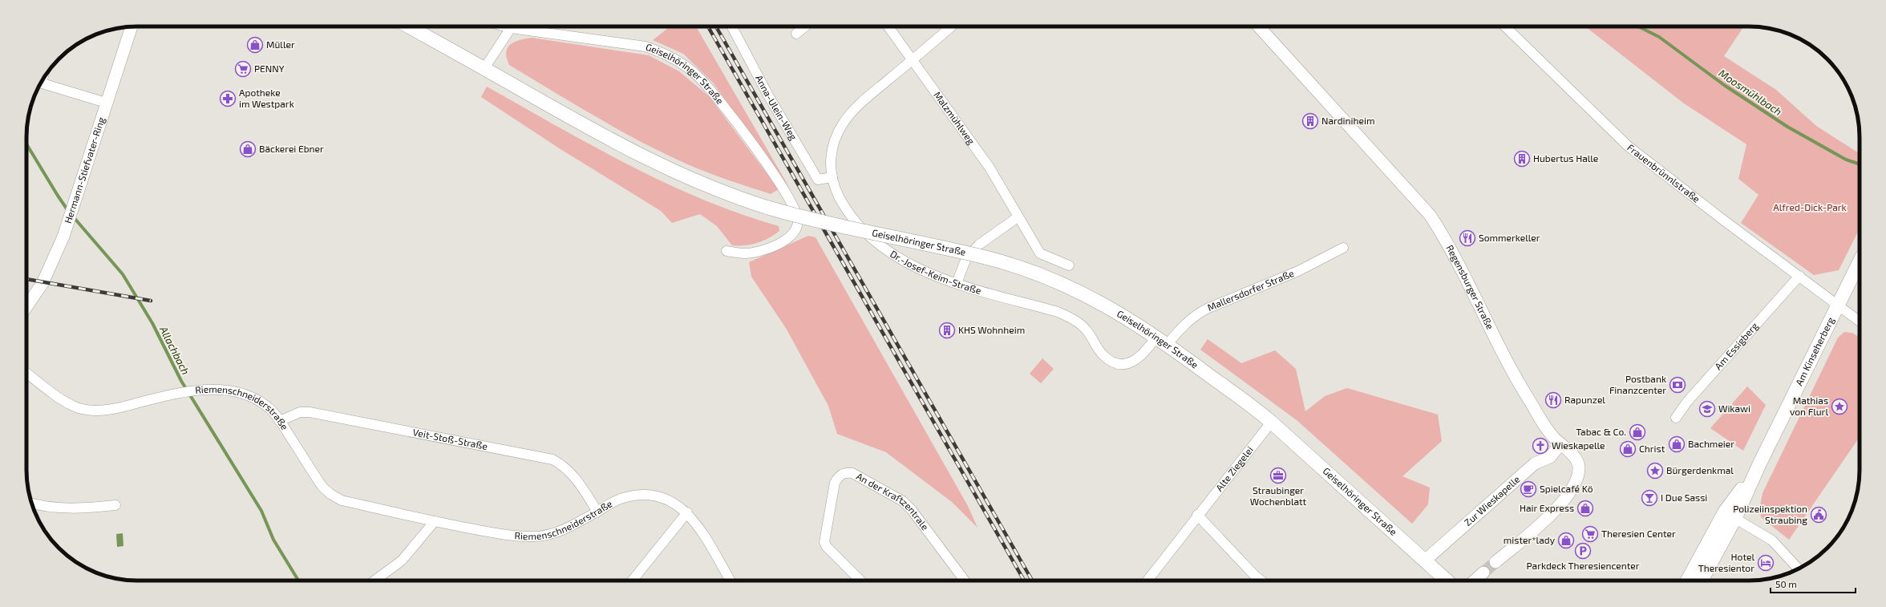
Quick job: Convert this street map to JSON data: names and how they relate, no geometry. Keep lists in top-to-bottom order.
{
  "streets": {
    "main road": ["Geiselhöringer Straße", "Am Kinseherberg"],
    "street": [
      "Anna-Ulein-Weg",
      "Malzmühlweg",
      "Hermann-Stiefvater-Ring",
      "Frauenbrünnlstraße",
      "Dr.-Josef-Keim-Straße",
      "Regensburger Straße",
      "Mallersdorfer Straße",
      "Am Essigberg",
      "Riemenschneiderstraße",
      "Veit-Stoß-Straße",
      "Alte Ziegelei",
      "Zur Wieskapelle",
      "An der Kraftzentrale"
    ]
  },
  "crossings": [
    ["Geiselhöringer Straße", "Dr.-Josef-Keim-Straße"],
    ["Geiselhöringer Straße", "Mallersdorfer Straße"],
    ["Geiselhöringer Straße", "Alte Ziegelei"],
    ["Geiselhöringer Straße", "Zur Wieskapelle"],
    ["Anna-Ulein-Weg", "Dr.-Josef-Keim-Straße"],
    ["Malzmühlweg", "Dr.-Josef-Keim-Straße"],
    ["Frauenbrünnlstraße", "Am Essigberg"],
    ["Frauenbrünnlstraße", "Am Kinseherberg"],
    ["Dr.-Josef-Keim-Straße", "Mallersdorfer Straße"],
    ["Regensburger Straße", "Zur Wieskapelle"],
    ["Riemenschneiderstraße", "Veit-Stoß-Straße"]
  ],
  "water": ["Moosmühlbach", "Allachbach"],
  "parks": ["Alfred-Dick-Park"],
  "places": {
    "shop": [
      "Müller",
      "Bäckerei Ebner",
      "Tabac & Co.",
      "Bachmeier",
      "Christ",
      "Hair Express",
      "mister*lady"
    ],
    "supermarket": ["PENNY", "Theresien Center"],
    "pharmacy": ["Apotheke im Westpark"],
    "building": ["Nardiniheim", "Hubertus Halle", "KHS Wohnheim"],
    "restaurant": ["Sommerkeller", "Rapunzel"],
    "bank": ["Postbank Finanzcenter"],
    "place": ["Mathias von Flurl", "Bürgerdenkmal"],
    "school or university": ["Wikawi"],
    "church": ["Wieskapelle"],
    "office": ["Straubinger Wochenblatt"],
    "cafe": ["Spielcafé Kö"],
    "bar": ["I Due Sassi"],
    "public building": ["Polizeiinspektion Straubing"],
    "parking": ["Parkdeck Theresiencenter"],
    "hotel": ["Hotel Theresientor"]
  },
  "scale_bar": "50 m"
}
